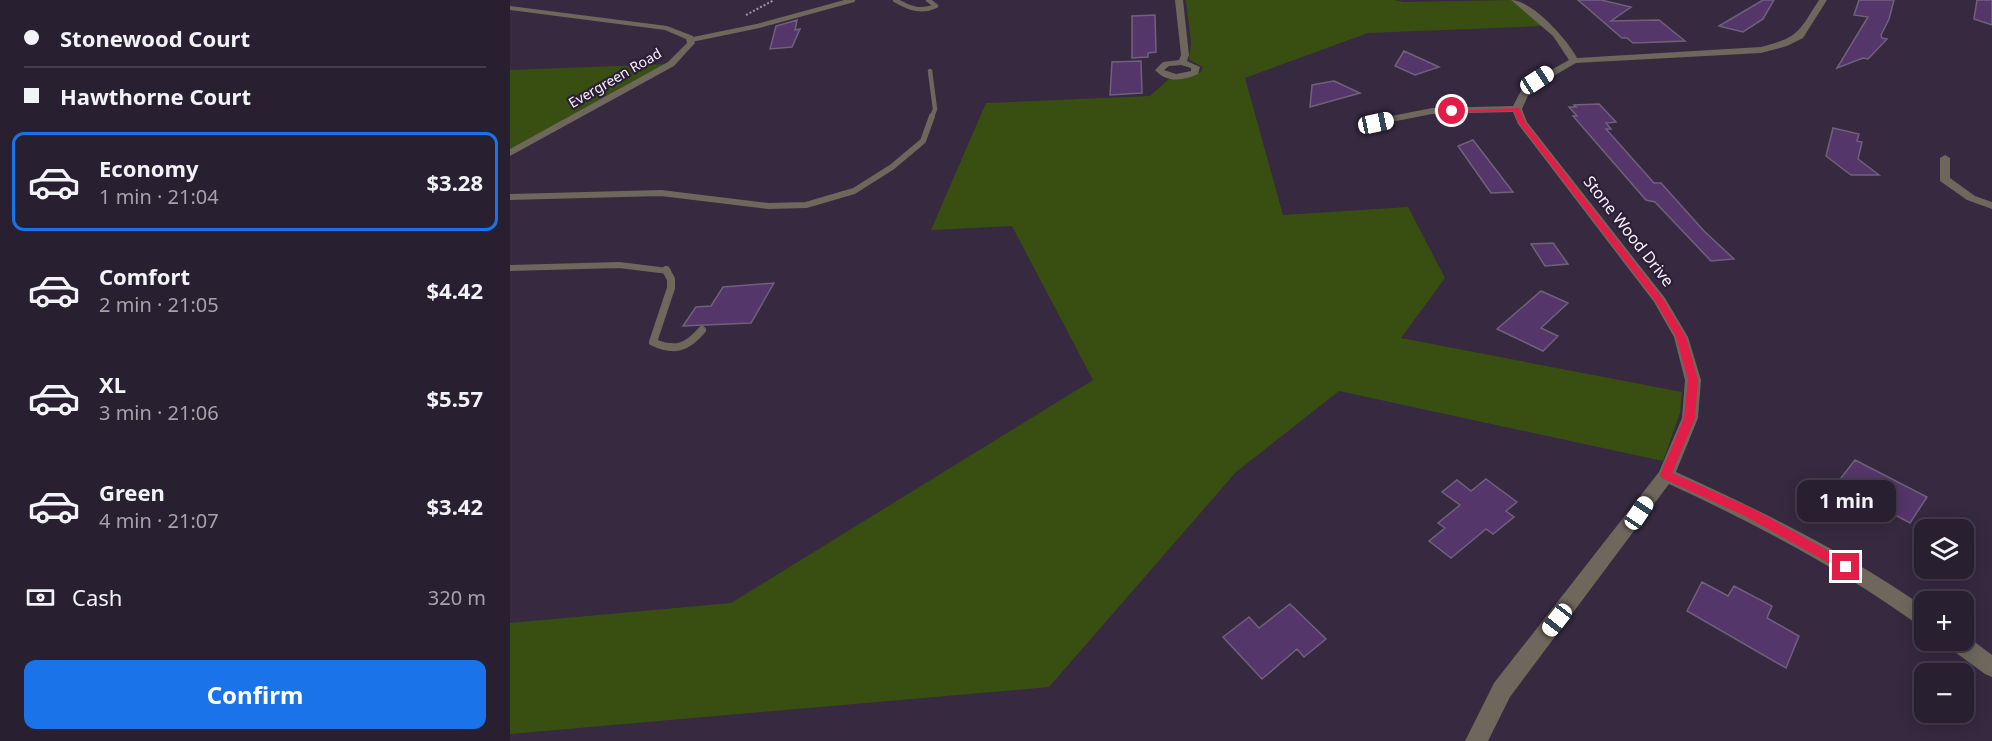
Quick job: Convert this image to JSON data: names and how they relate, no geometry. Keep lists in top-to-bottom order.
{
  "streets": {
    "street": ["Evergreen Road", "Stone Wood Drive"]
  },
  "page": {
    "banner": ["Stonewood Court", "Hawthorne Court"],
    "list": [
      {
        "name": "Economy",
        "note": "1 min · 21:04",
        "value": "$3.28"
      },
      {
        "name": "Comfort",
        "note": "2 min · 21:05",
        "value": "$4.42"
      },
      {
        "name": "XL",
        "note": "3 min · 21:06",
        "value": "$5.57"
      },
      {
        "name": "Green",
        "note": "4 min · 21:07",
        "value": "$3.42"
      }
    ],
    "bubble": "1 min",
    "map_buttons": ["+", "−"],
    "pay": ["Cash", "320 m"],
    "buttons": "Confirm"
  }
}
